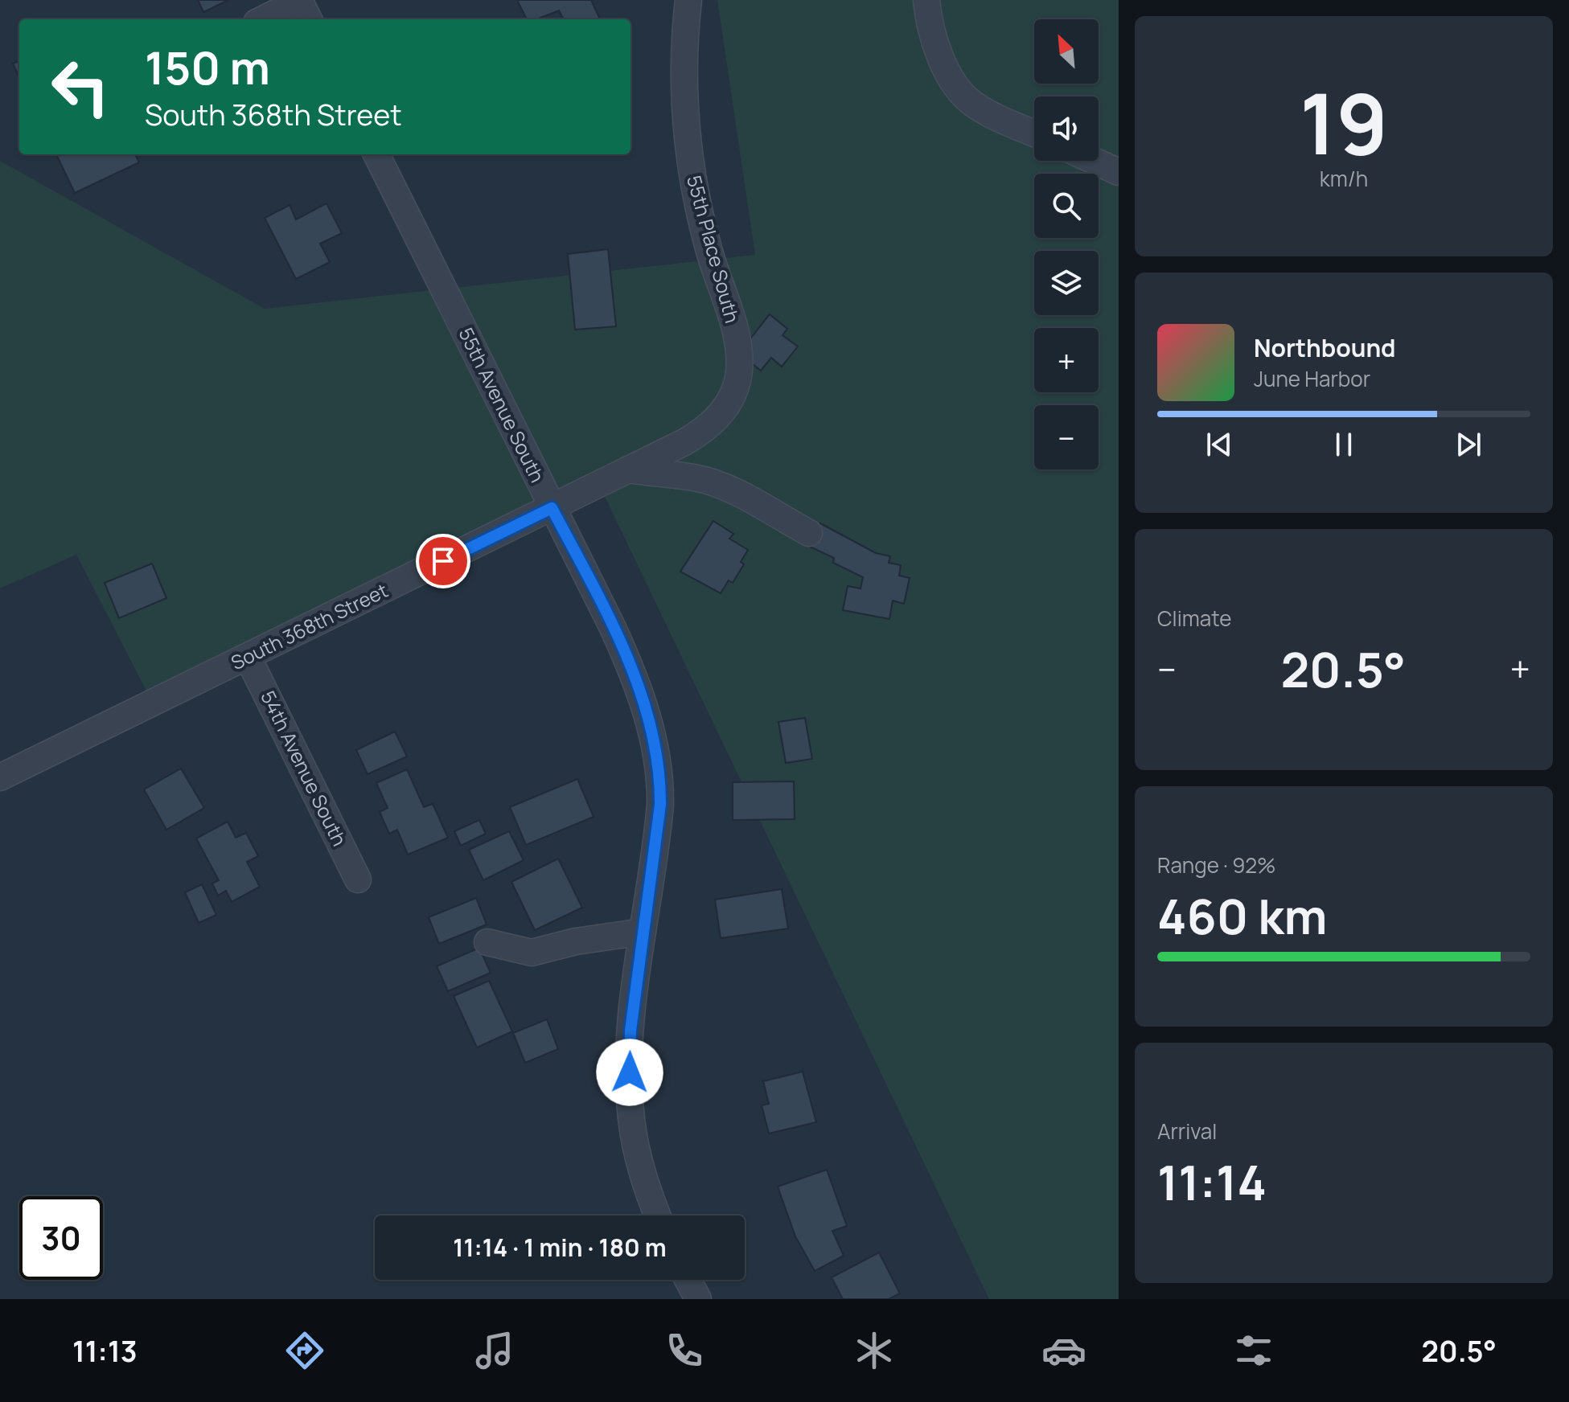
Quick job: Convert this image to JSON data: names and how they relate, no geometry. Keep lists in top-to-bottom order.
{
  "streets": {
    "street": [
      "55th Place South",
      "55th Avenue South",
      "South 368th Street",
      "54th Avenue South"
    ]
  },
  "crossings": [
    ["55th Place South", "South 368th Street"],
    ["55th Avenue South", "South 368th Street"],
    ["South 368th Street", "54th Avenue South"]
  ],
  "north": "top left",
  "page": {
    "tile": [
      ["19", "km/h"],
      "Climate",
      ["Range · 92%", "460 km"],
      ["Arrival", "11:14"]
    ],
    "map_buttons": ["+", "−"],
    "turn": ["150 m", "South 368th Street"],
    "song": ["Northbound", "June Harbor"],
    "heat": ["−", "20.5°", "+"],
    "limit": "30",
    "trip": "11:14 · 1 min · 180 m",
    "tabs": ["11:13", "20.5°"]
  }
}
